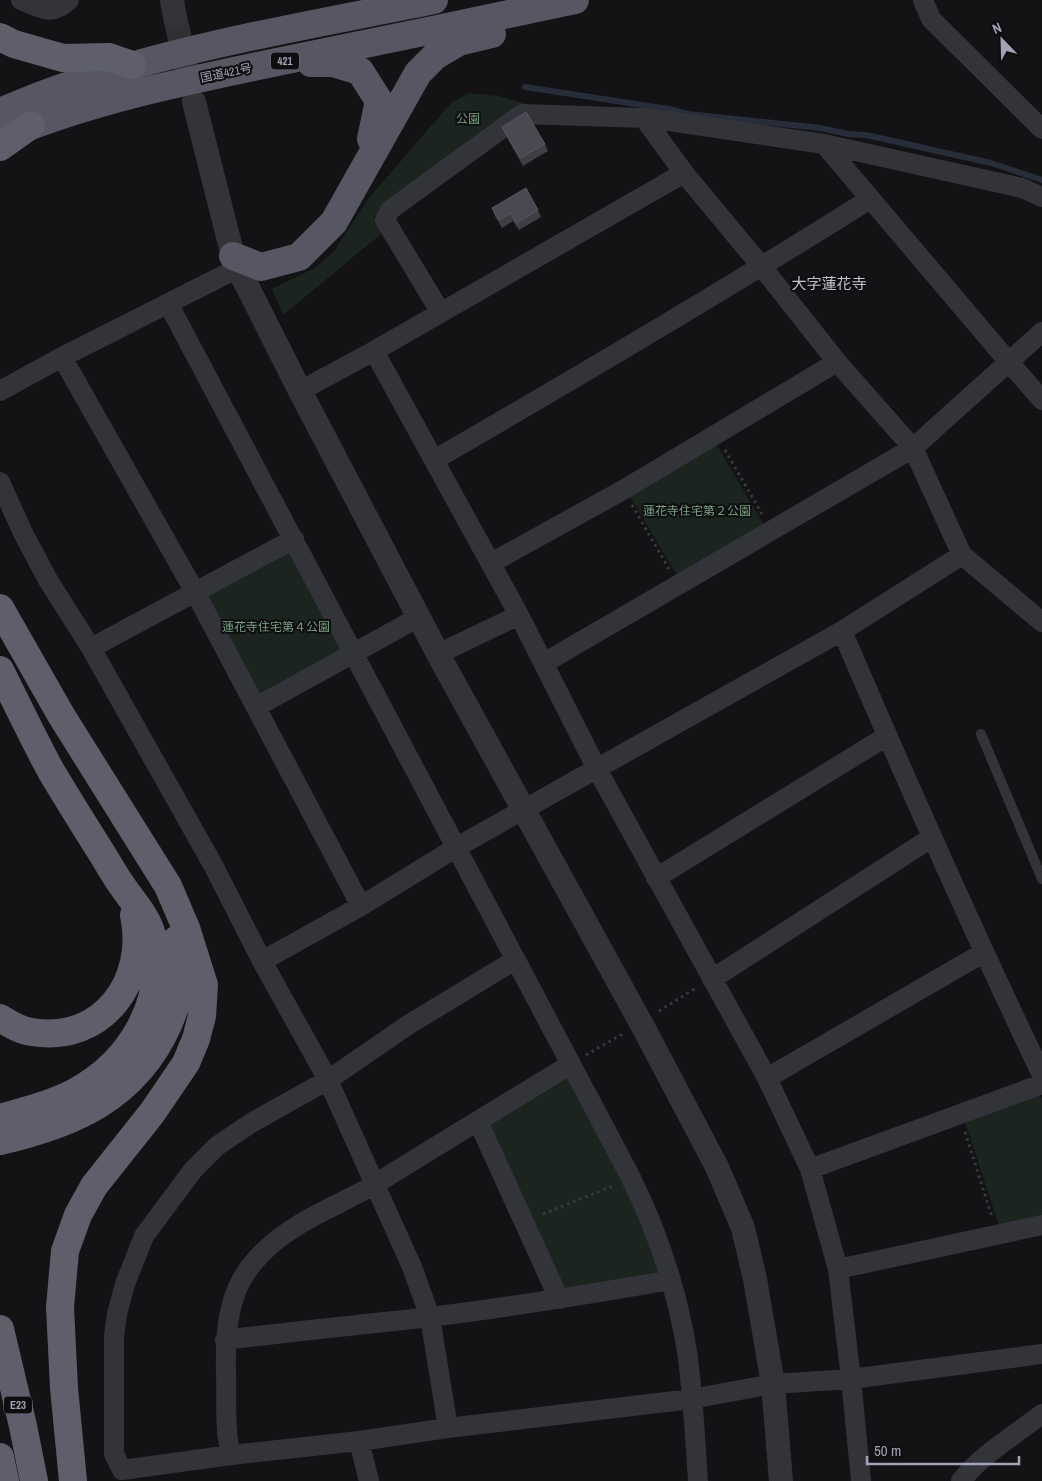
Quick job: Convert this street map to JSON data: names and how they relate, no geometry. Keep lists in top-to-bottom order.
{
  "streets": {
    "highway": ["421", "国道421号", "E23"]
  },
  "districts": ["大字蓮花寺"],
  "parks": ["公園", "蓮花寺住宅第２公園", "蓮花寺住宅第４公園"],
  "scale_bar": "50 m",
  "north": "top left"
}
